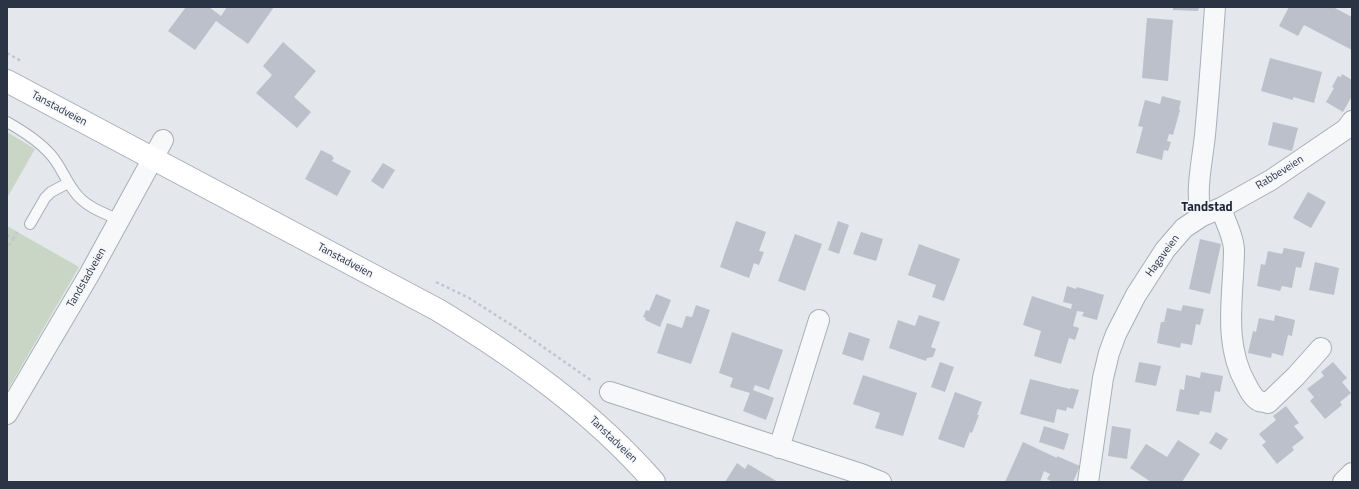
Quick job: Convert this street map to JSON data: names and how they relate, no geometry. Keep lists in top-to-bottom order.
{
  "streets": {
    "main road": ["Tanstadveien"],
    "street": ["Rabbeveien", "Hagaveien", "Tandstadveien"]
  },
  "crossings": [
    ["Tanstadveien", "Tandstadveien"],
    ["Rabbeveien", "Hagaveien"]
  ],
  "districts": ["Tandstad"]
}
